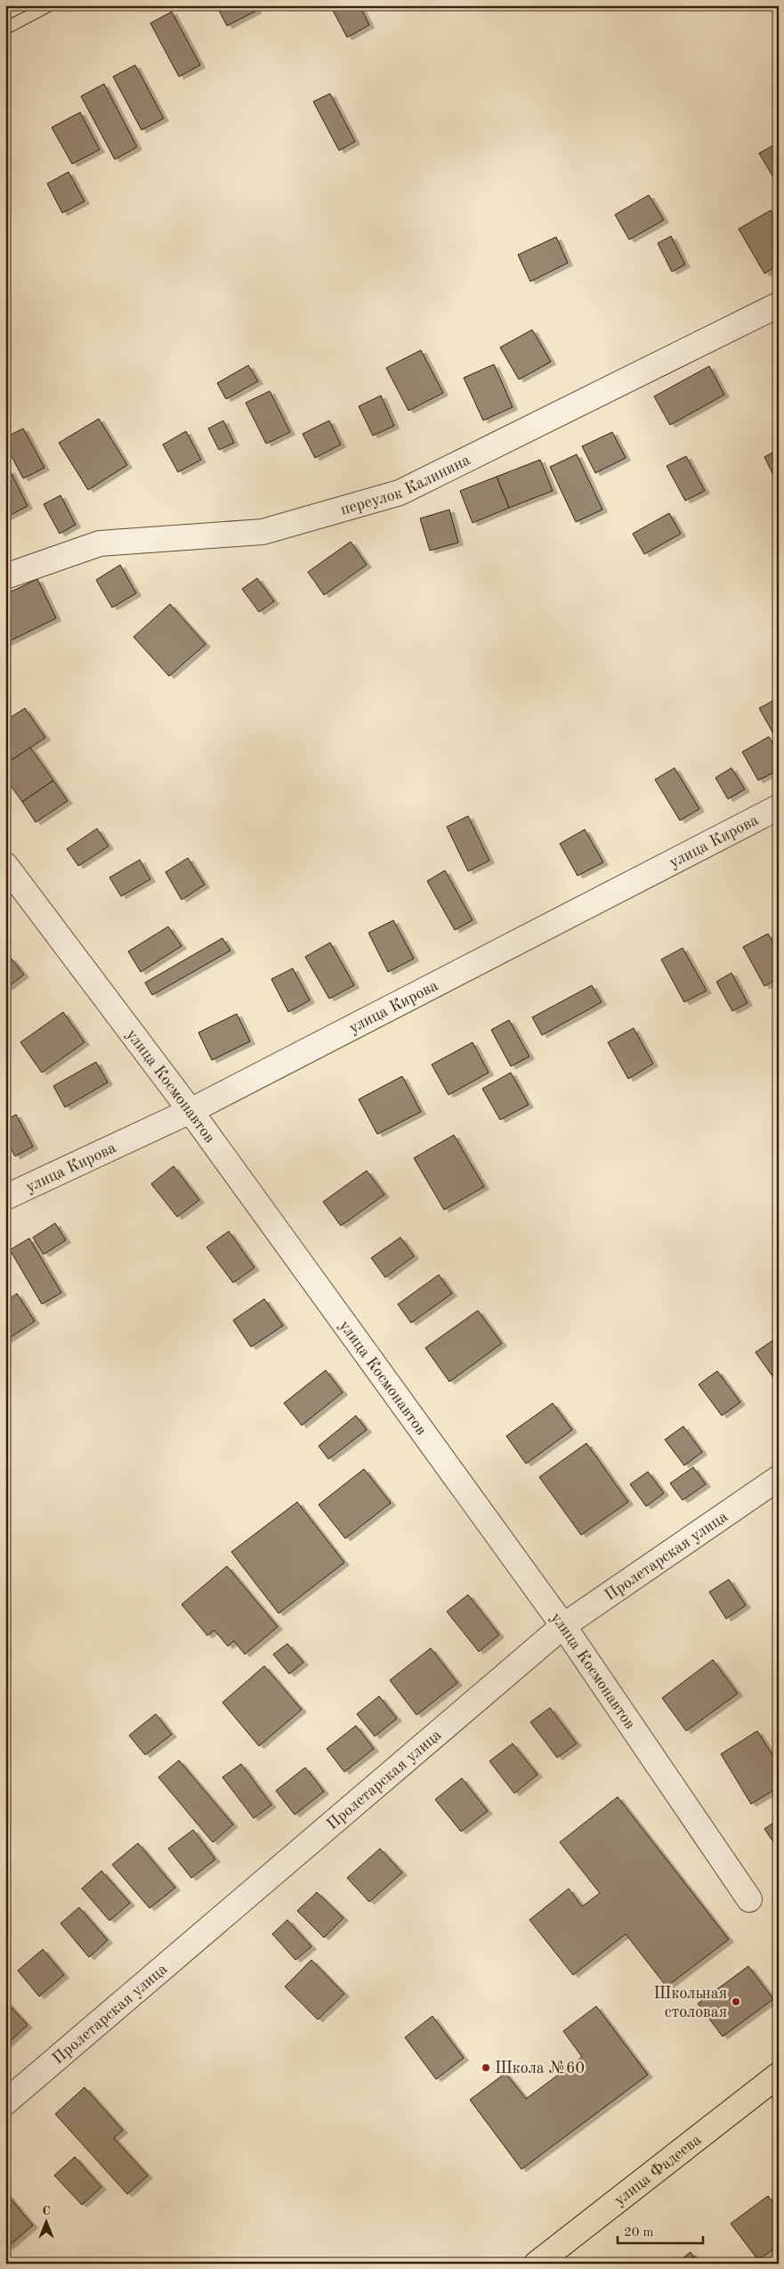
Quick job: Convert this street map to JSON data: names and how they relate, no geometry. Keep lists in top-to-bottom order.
{
  "streets": {
    "main road": ["улица Фадеева"],
    "street": [
      "переулок Калинина",
      "улица Кирова",
      "улица Космонавтов",
      "Пролетарская улица"
    ]
  },
  "crossings": [
    ["улица Кирова", "улица Космонавтов"],
    ["улица Космонавтов", "Пролетарская улица"]
  ],
  "places": ["Школьная столовая", "Школа №60"],
  "scale_bar": "20 m",
  "north": "top"
}
